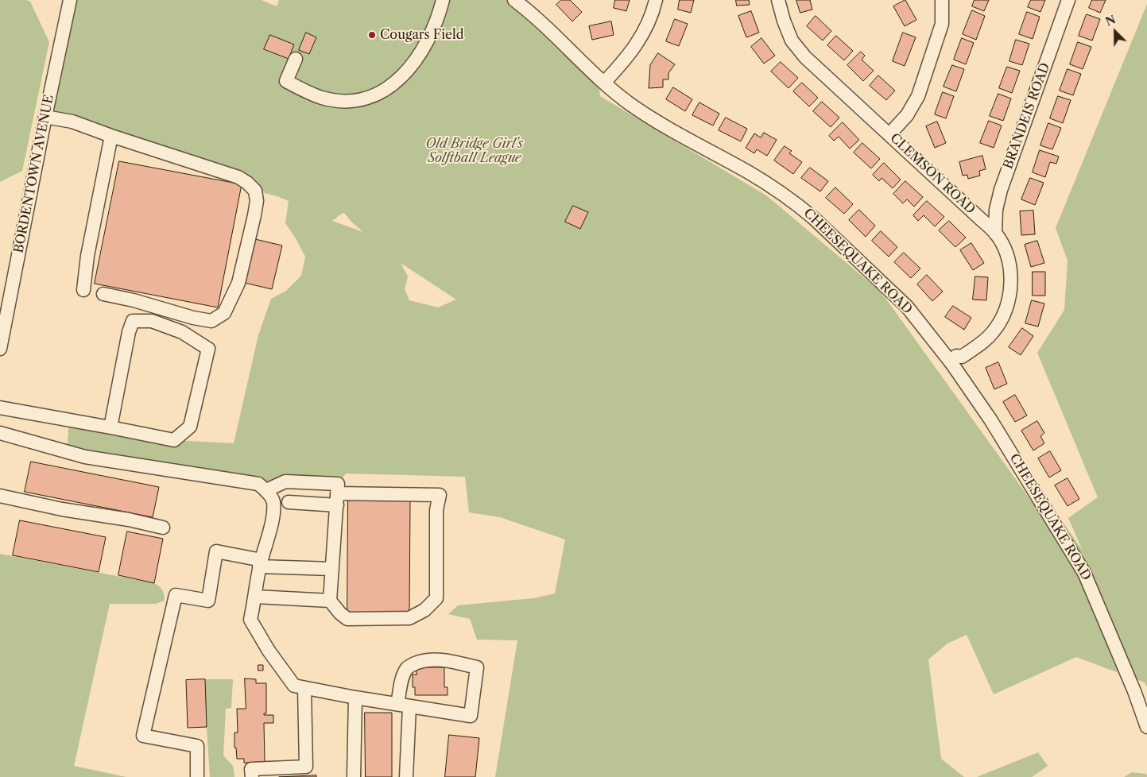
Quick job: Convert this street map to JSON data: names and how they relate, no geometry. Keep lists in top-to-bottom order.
{
  "streets": {
    "street": [
      "BRANDEIS ROAD",
      "BORDENTOWN AVENUE",
      "CLEMSON ROAD",
      "CHEESEQUAKE ROAD"
    ]
  },
  "crossings": [
    ["BRANDEIS ROAD", "CLEMSON ROAD"]
  ],
  "parks": ["Old Bridge Girl's Solftball League"],
  "places": ["Cougars Field"],
  "north": "top left"
}
